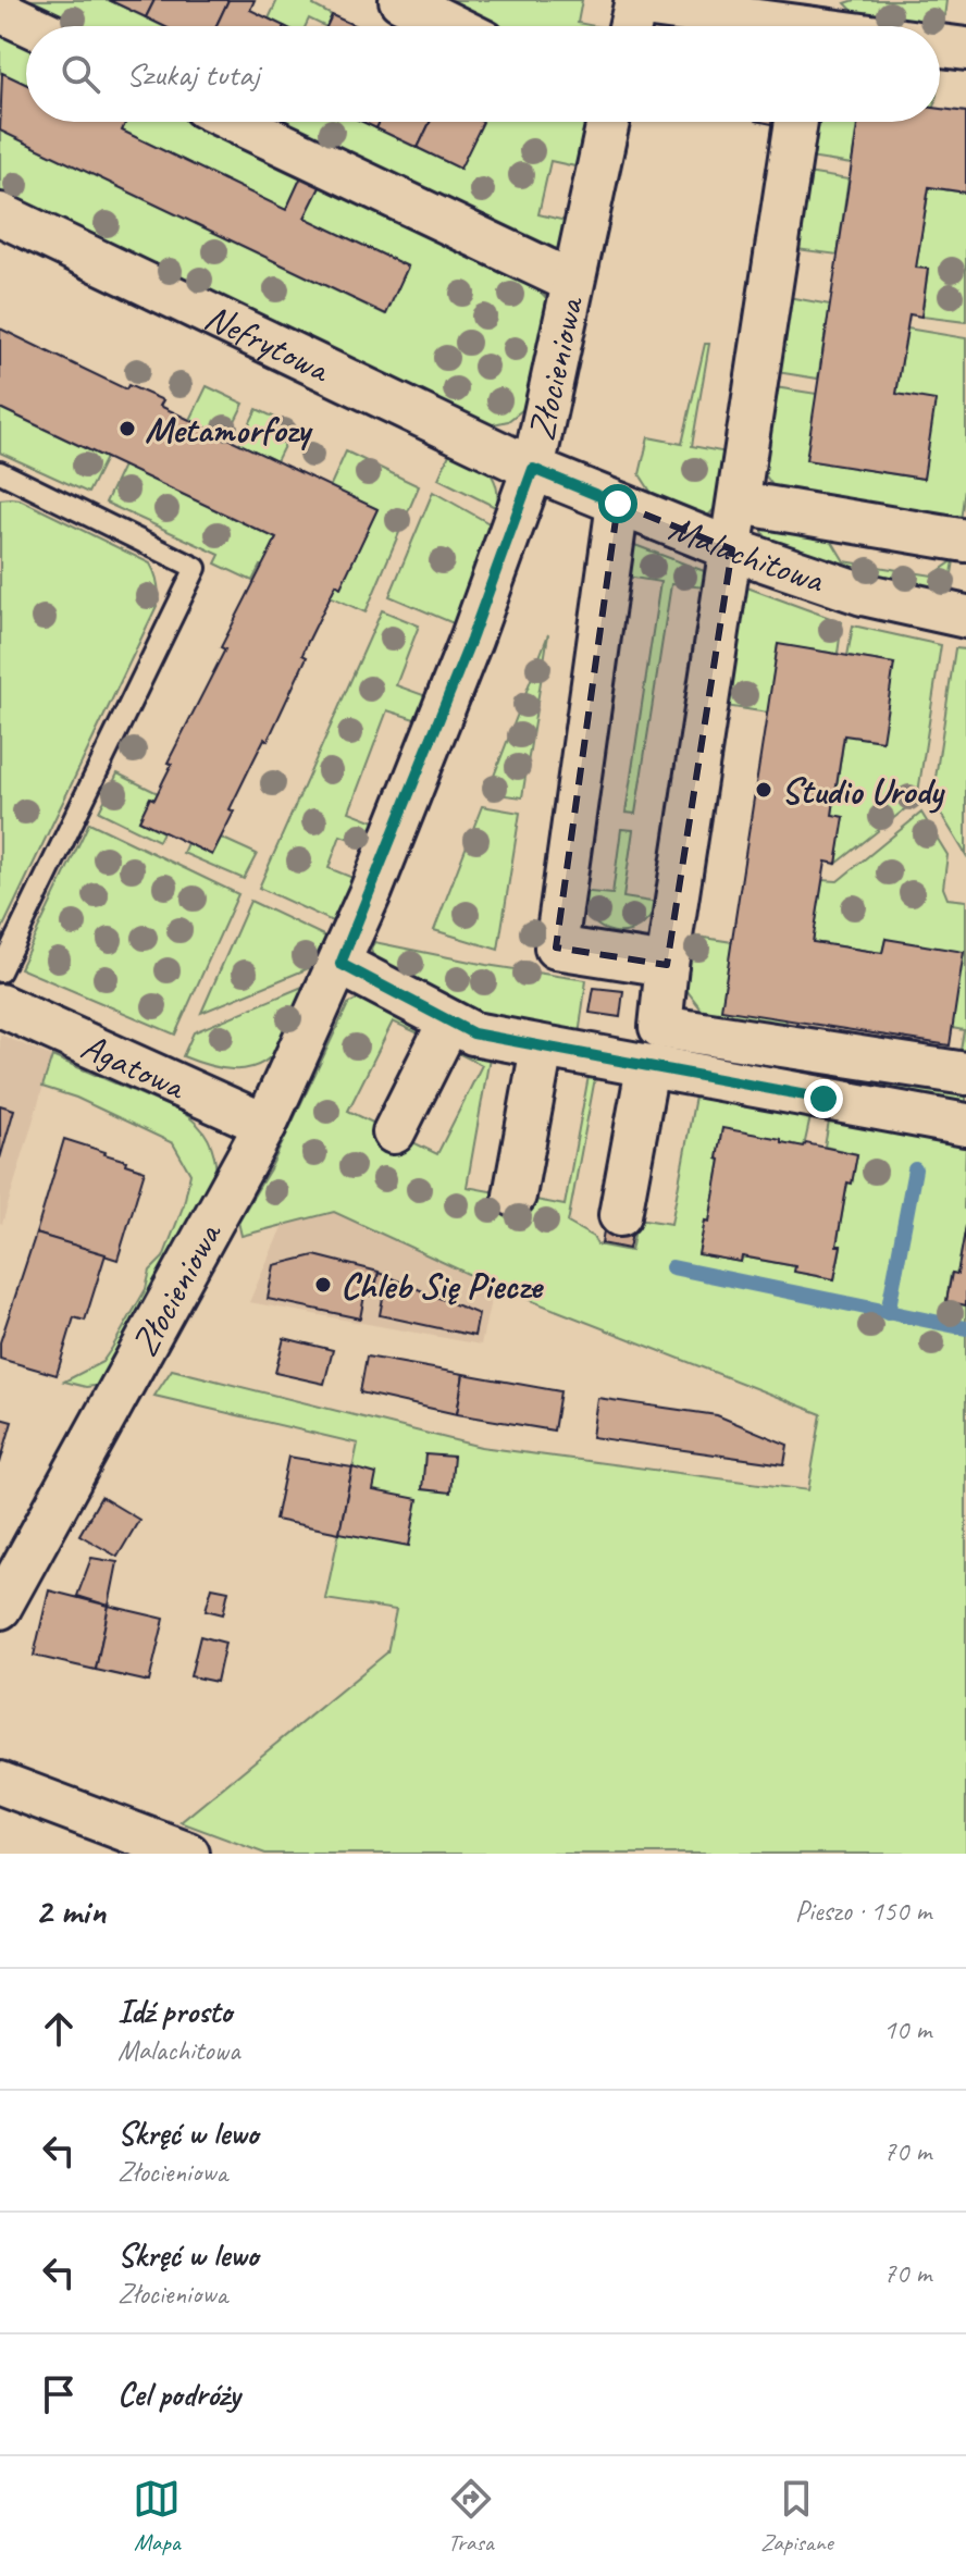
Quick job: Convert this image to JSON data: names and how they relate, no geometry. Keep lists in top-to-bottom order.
{
  "streets": {
    "street": [
      "Nefrytowa",
      "Złocieniowa",
      "Malachitowa",
      "Agatowa"
    ]
  },
  "crossings": [
    ["Nefrytowa", "Złocieniowa"],
    ["Nefrytowa", "Malachitowa"],
    ["Złocieniowa", "Malachitowa"],
    ["Złocieniowa", "Agatowa"]
  ],
  "places": ["Metamorfozy", "Studio Urody", "Chleb Się Piecze"],
  "page": {
    "search": "Szukaj tutaj",
    "heading": ["2 min", "Pieszo · 150 m"],
    "list": [
      ["Idź prosto", "Malachitowa", "10 m"],
      ["Skręć w lewo", "Złocieniowa", "70 m"],
      ["Skręć w lewo", "Złocieniowa", "70 m"],
      "Cel podróży"
    ],
    "nav": ["Mapa", "Trasa", "Zapisane"]
  }
}
